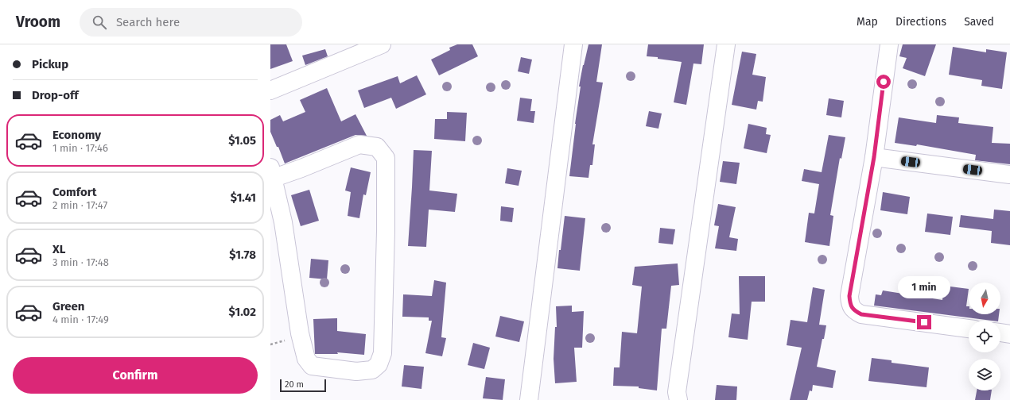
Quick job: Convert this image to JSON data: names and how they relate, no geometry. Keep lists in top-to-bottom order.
{
  "scale_bar": "20 m",
  "north": "bottom",
  "page": {
    "header": "Vroom",
    "search": "Search here",
    "nav": ["Map", "Directions", "Saved"],
    "banner": ["Pickup", "Drop-off"],
    "list": [
      {
        "name": "Economy",
        "note": "1 min · 17:46",
        "value": "$1.05"
      },
      {
        "name": "Comfort",
        "note": "2 min · 17:47",
        "value": "$1.41"
      },
      {
        "name": "XL",
        "note": "3 min · 17:48",
        "value": "$1.78"
      },
      {
        "name": "Green",
        "note": "4 min · 17:49",
        "value": "$1.02"
      }
    ],
    "bubble": "1 min",
    "buttons": "Confirm",
    "scale": "20 m"
  }
}
